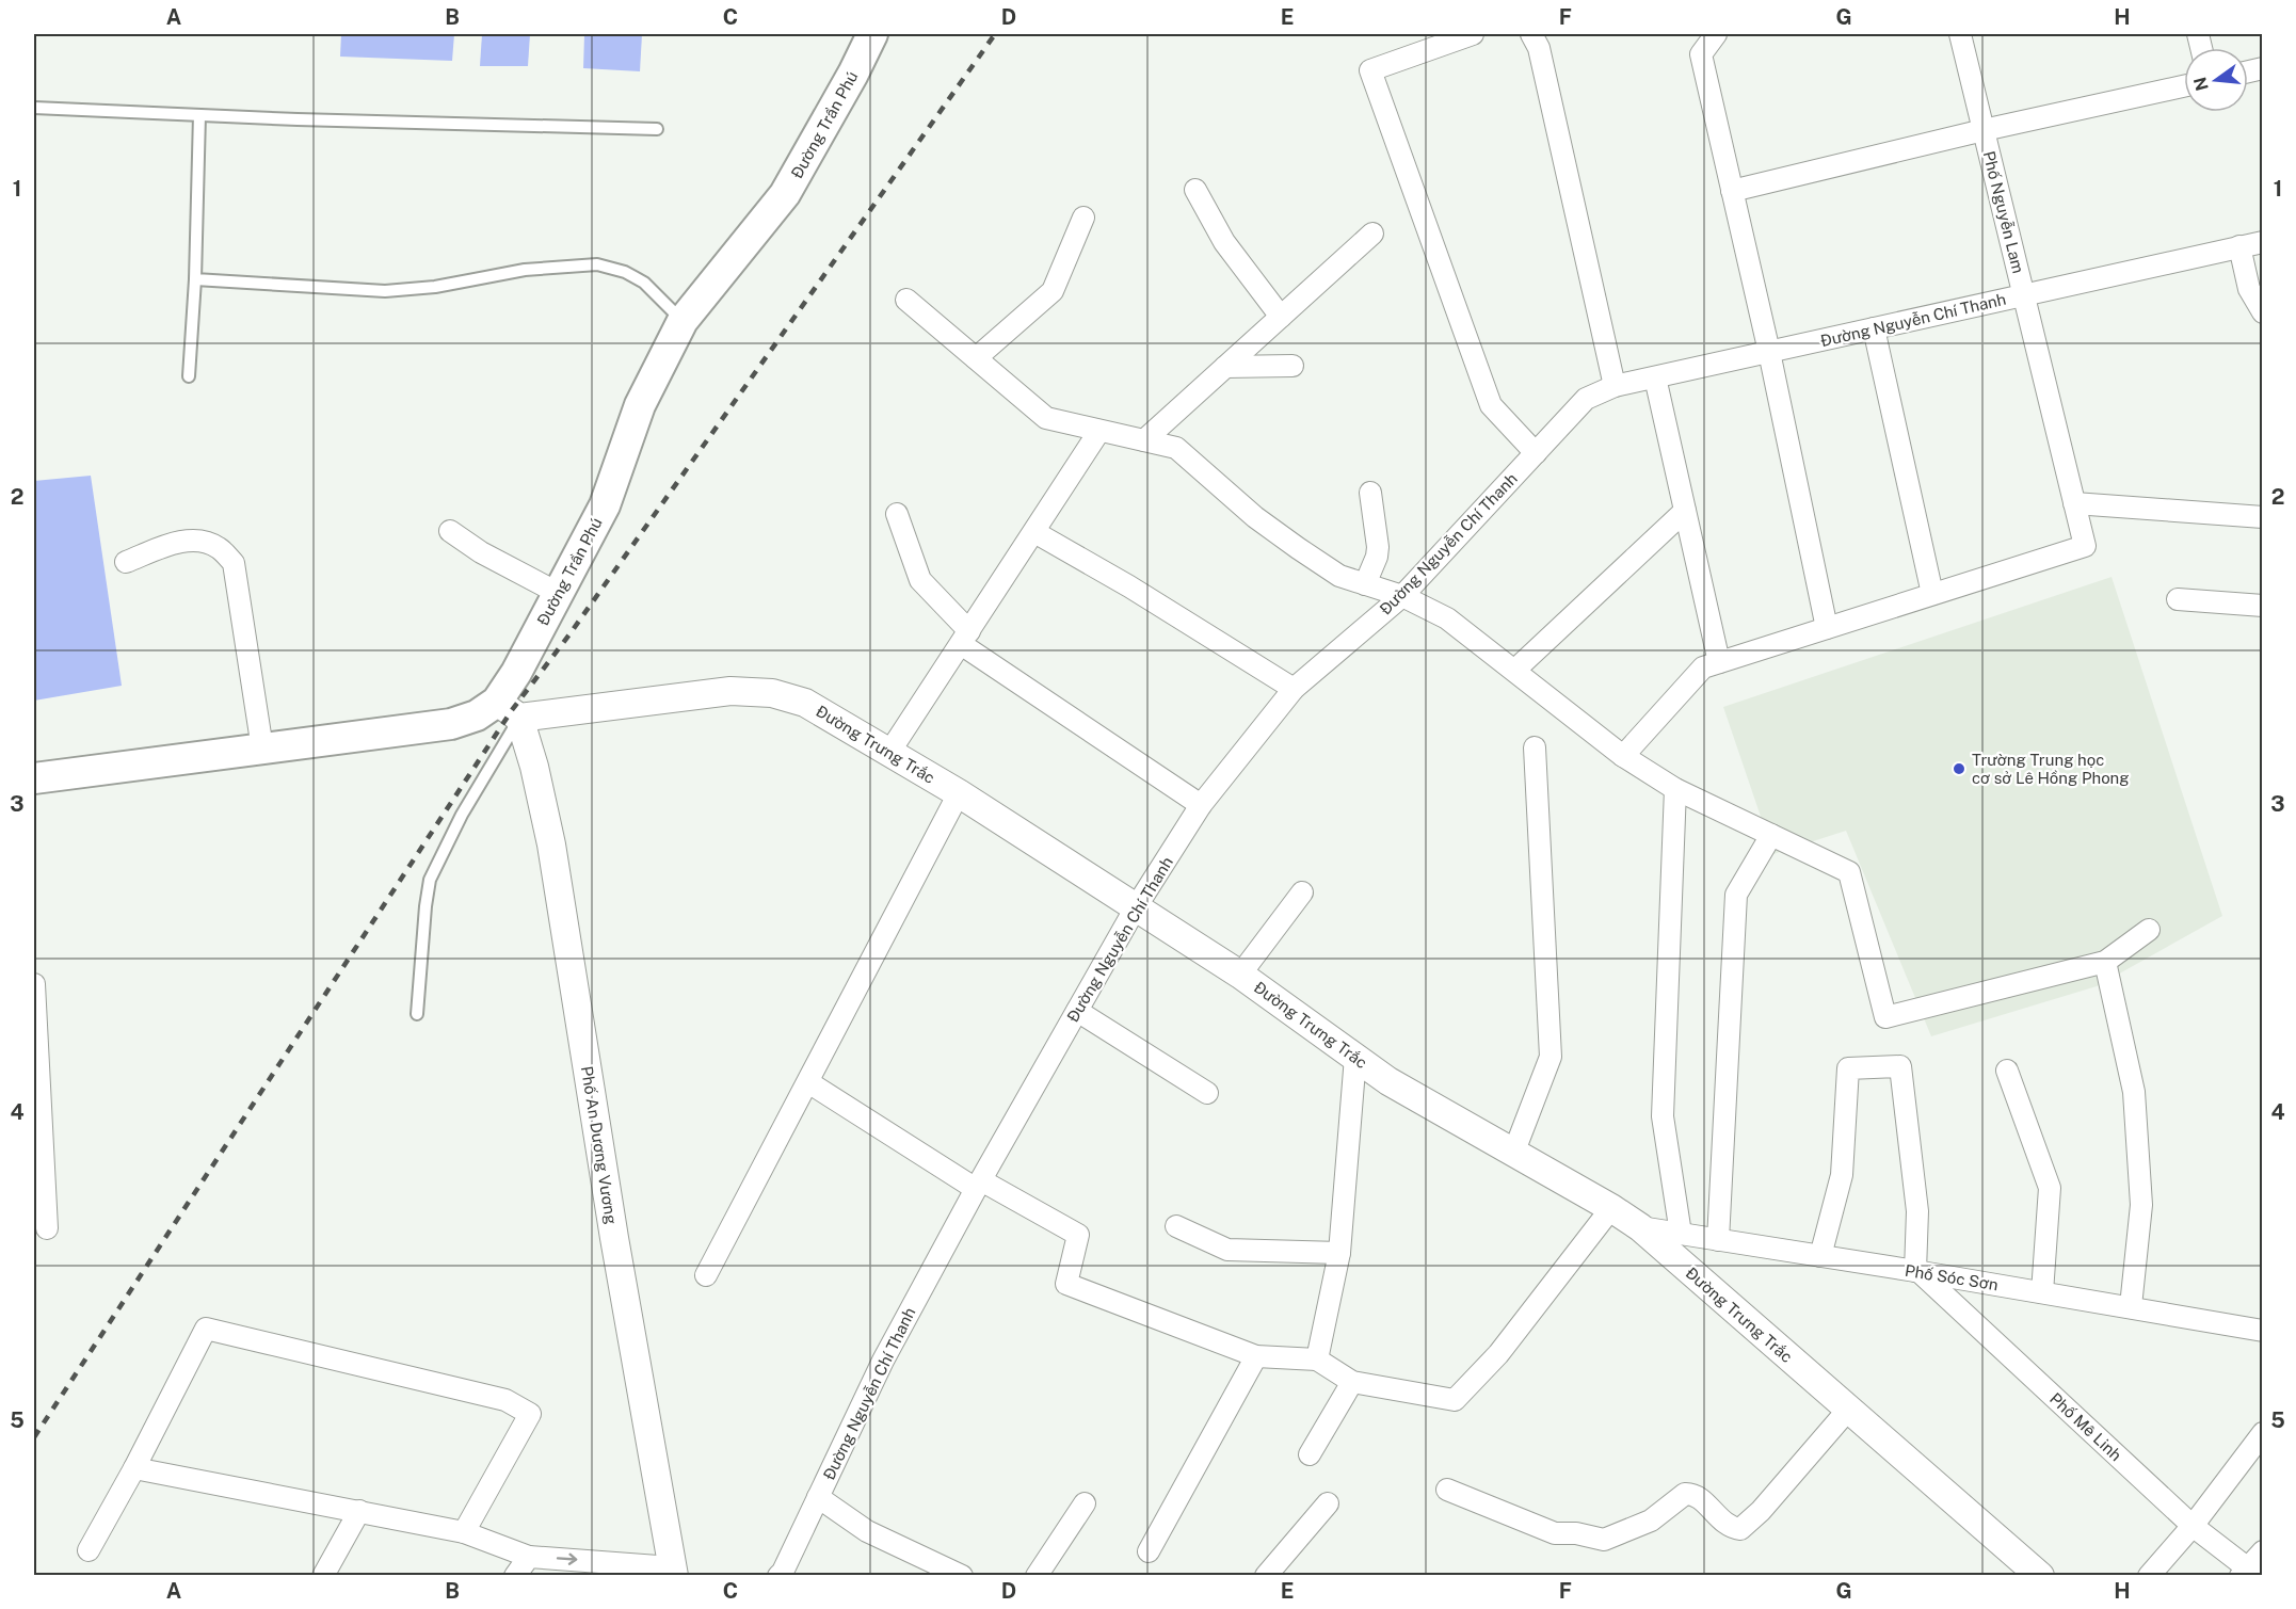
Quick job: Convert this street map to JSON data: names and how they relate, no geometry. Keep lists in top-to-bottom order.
{
  "streets": {
    "main road": ["Đường Trần Phú"],
    "street": [
      "Phố Nguyễn Lam",
      "Đường Nguyễn Chí Thanh",
      "Đường Trưng Trắc",
      "Phố An Dương Vương",
      "Phố Sóc Sơn",
      "Phố Mê Linh"
    ]
  },
  "crossings": [
    ["Đường Trần Phú", "Đường Trưng Trắc"],
    ["Đường Trần Phú", "Phố An Dương Vương"],
    ["Phố Nguyễn Lam", "Đường Nguyễn Chí Thanh"],
    ["Đường Nguyễn Chí Thanh", "Đường Trưng Trắc"],
    ["Đường Trưng Trắc", "Phố An Dương Vương"],
    ["Đường Trưng Trắc", "Phố Sóc Sơn"],
    ["Phố Sóc Sơn", "Phố Mê Linh"]
  ],
  "places": ["Trường Trung học cơ sở Lê Hồng Phong"],
  "north": "left",
  "grid": {
    "columns": [
      "A",
      "B",
      "C",
      "D",
      "E",
      "F",
      "G",
      "H"
    ],
    "rows": [
      "1",
      "2",
      "3",
      "4",
      "5"
    ]
  }
}
